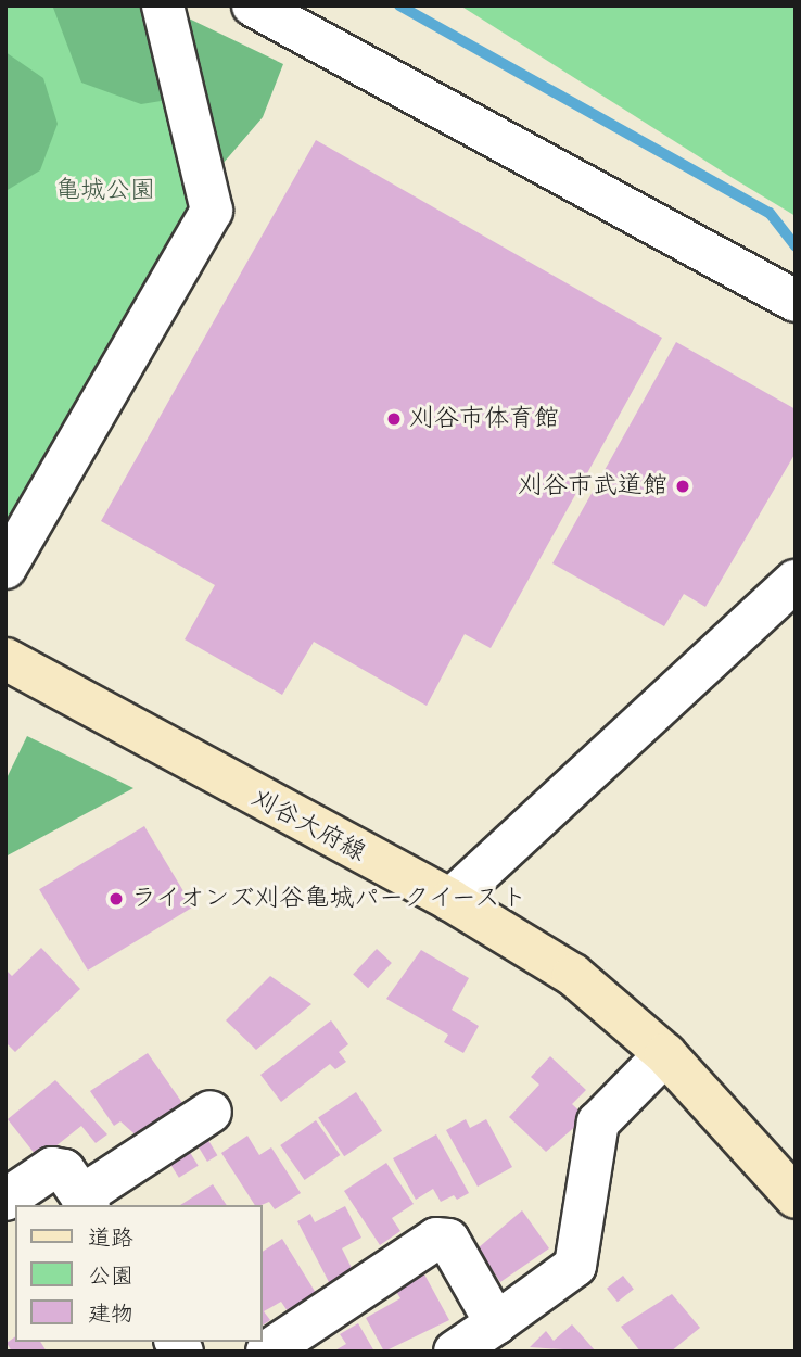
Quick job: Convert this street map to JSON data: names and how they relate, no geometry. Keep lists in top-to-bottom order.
{
  "streets": {
    "main road": ["刈谷大府線"]
  },
  "parks": ["亀城公園"],
  "places": ["刈谷市体育館", "刈谷市武道館", "ライオンズ刈谷亀城パークイースト"],
  "legend": ["道路", "公園", "建物"]
}
